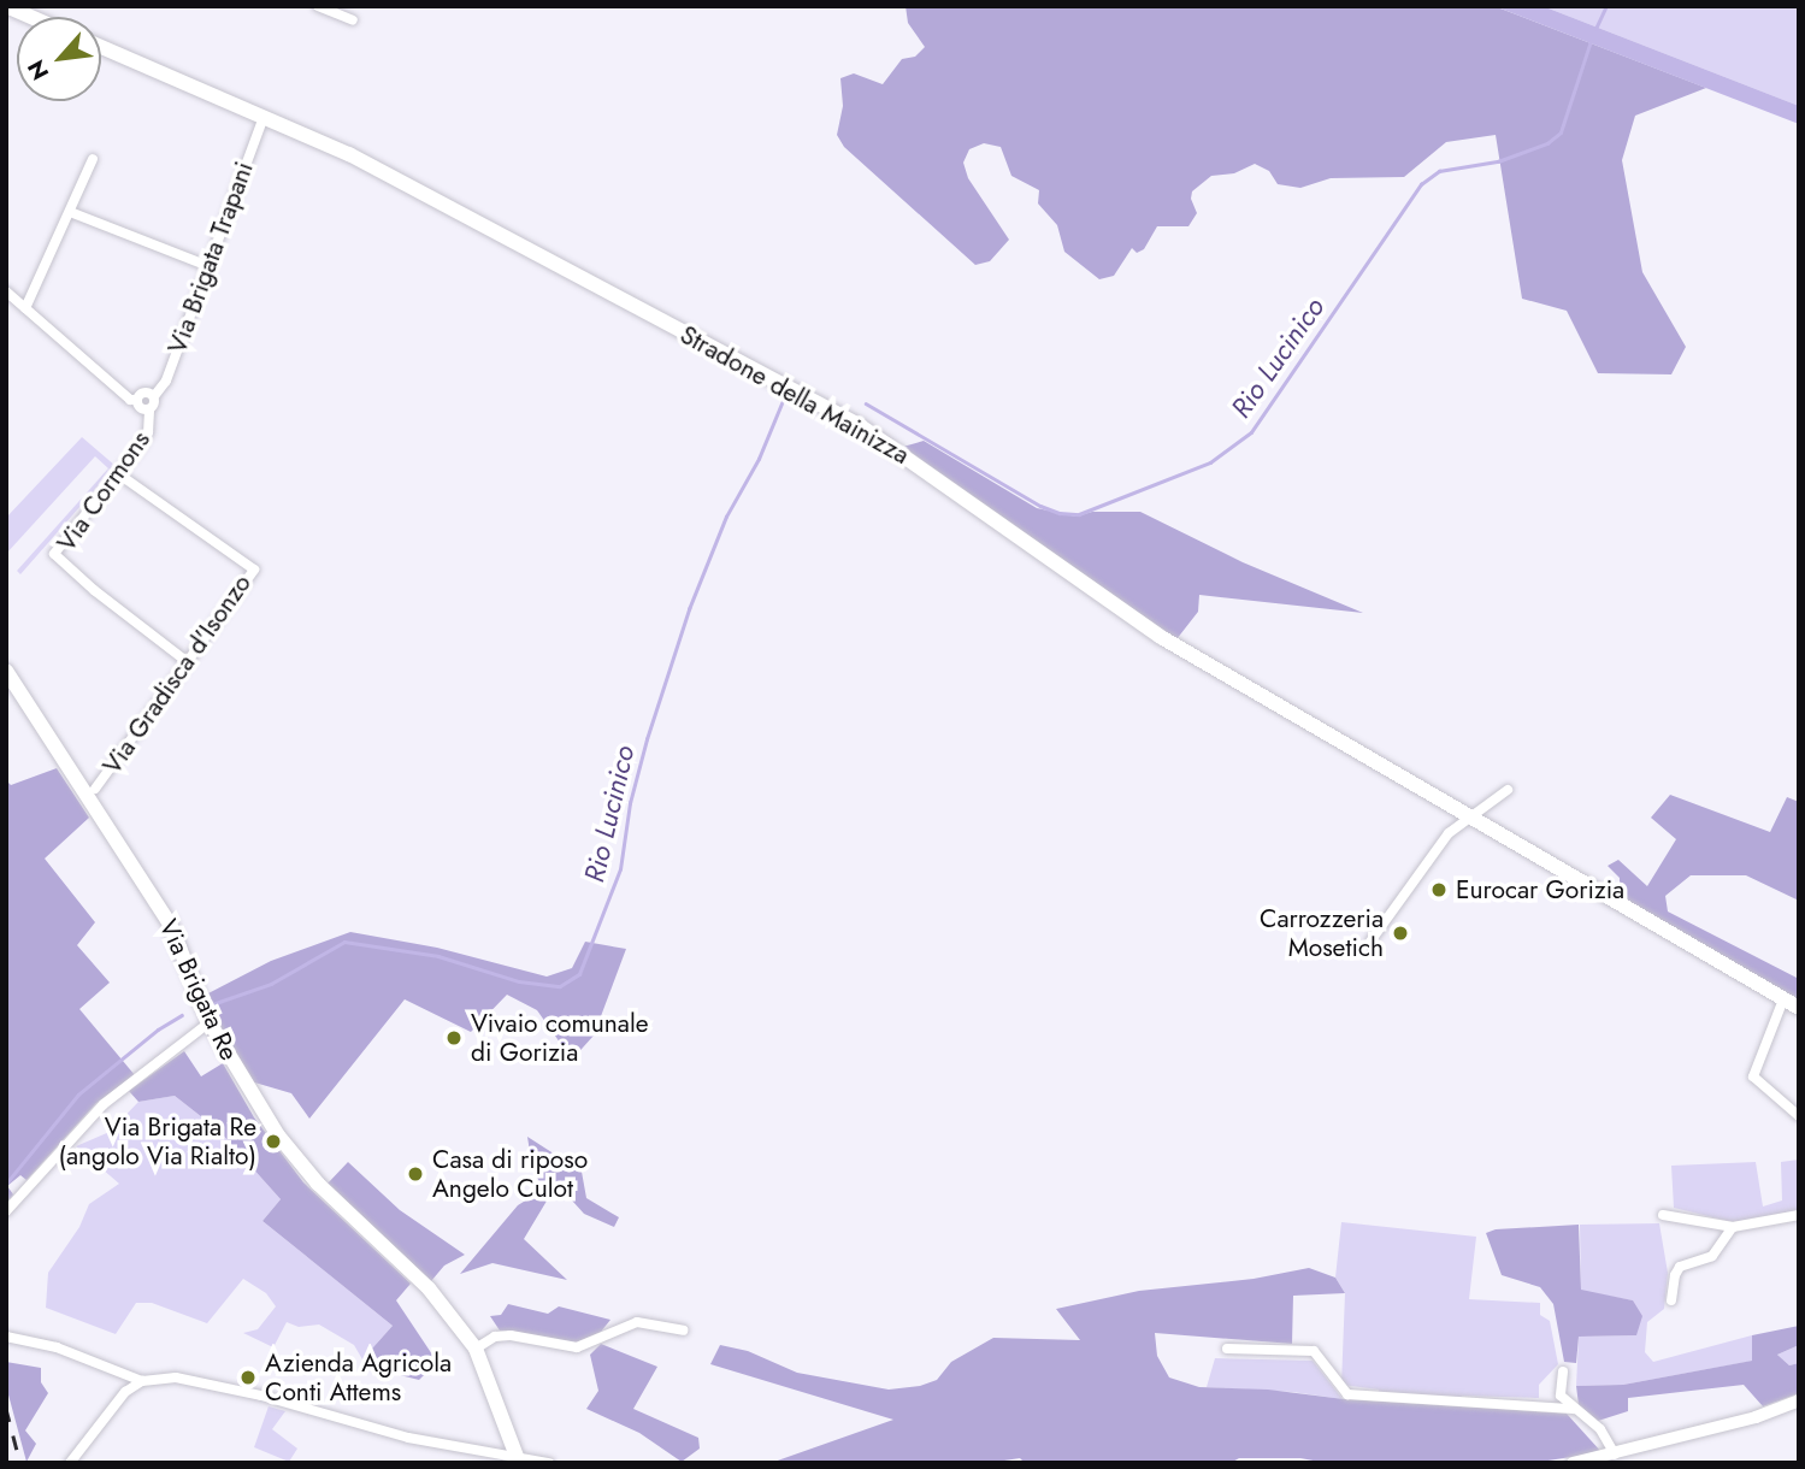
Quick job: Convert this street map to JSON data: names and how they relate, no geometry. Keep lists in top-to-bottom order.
{
  "streets": {
    "main road": ["Stradone della Mainizza", "Via Brigata Re"],
    "street": ["Via Brigata Trapani", "Via Cormons", "Via Gradisca d'Isonzo"]
  },
  "crossings": [
    ["Via Brigata Trapani", "Stradone della Mainizza"],
    ["Via Brigata Trapani", "Via Cormons"],
    ["Via Cormons", "Via Gradisca d'Isonzo"]
  ],
  "water": ["Rio Lucinico"],
  "places": [
    "Eurocar Gorizia",
    "Carrozzeria Mosetich",
    "Vivaio comunale di Gorizia",
    "Via Brigata Re (angolo Via Rialto)",
    "Casa di riposo Angelo Culot",
    "Azienda Agricola Conti Attems"
  ],
  "north": "bottom left"
}
